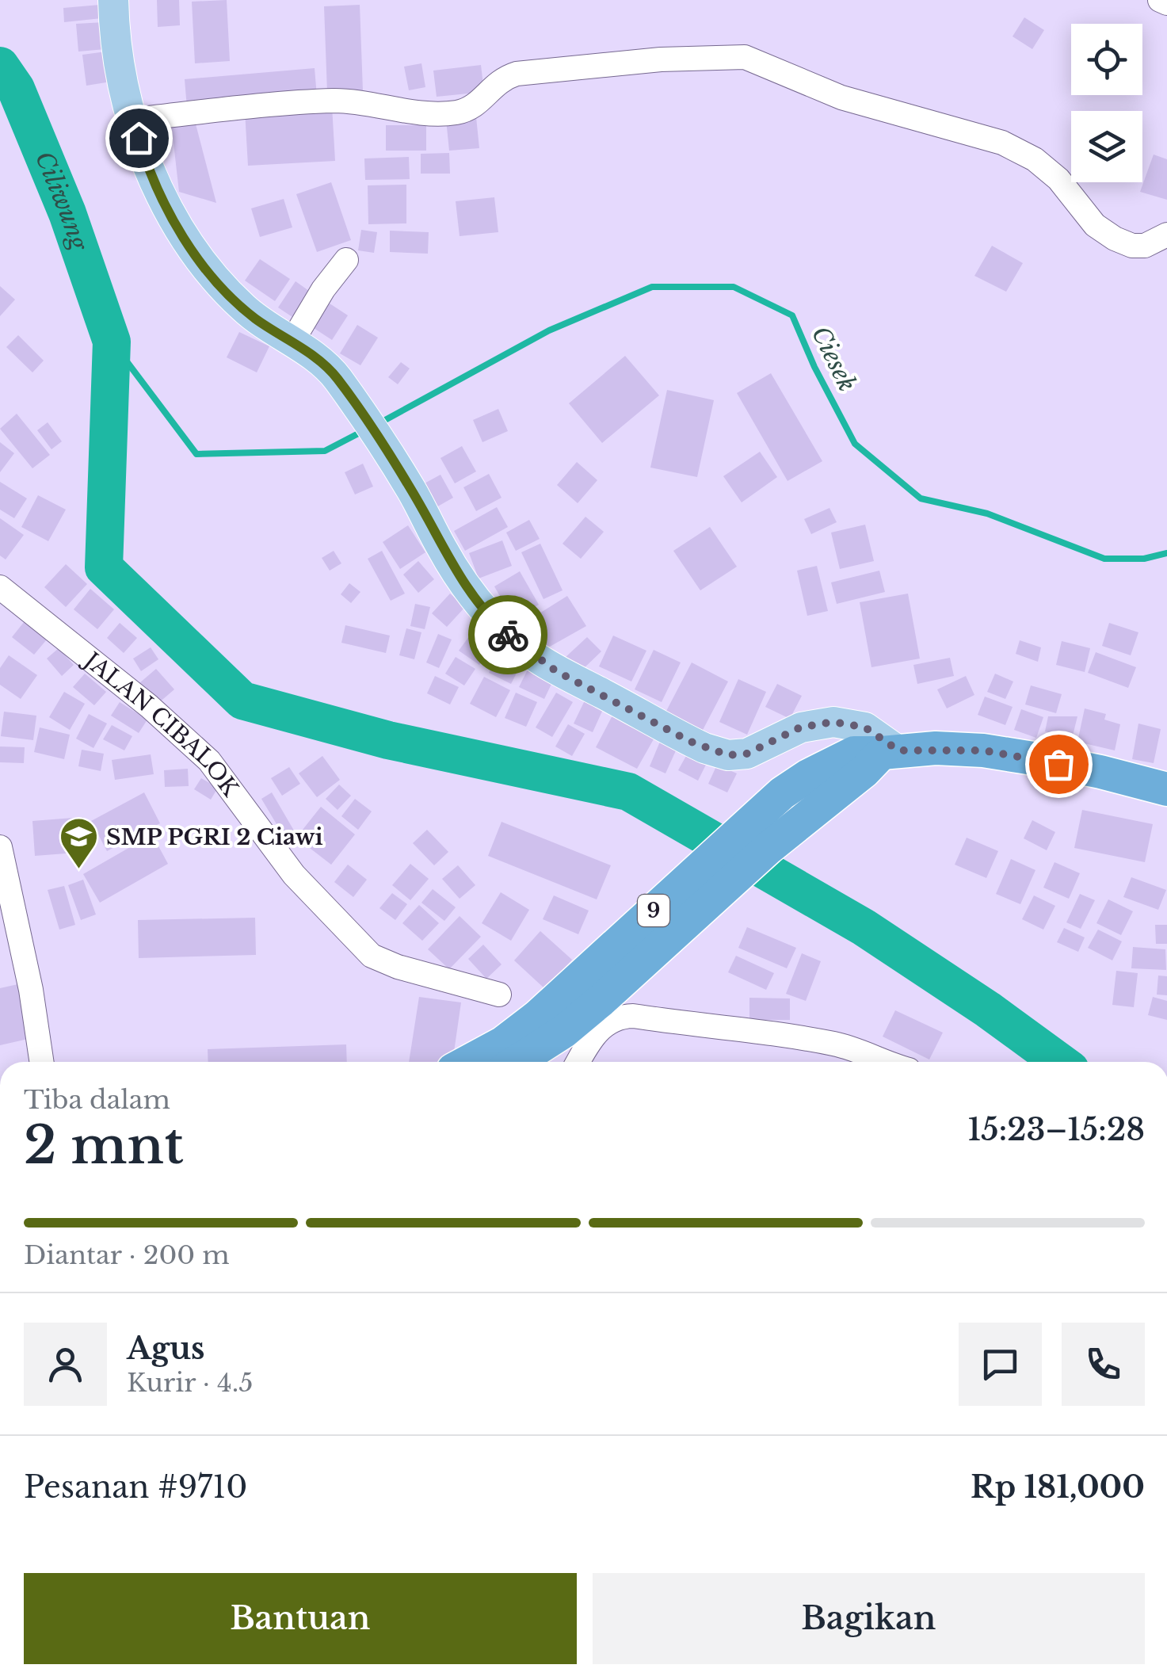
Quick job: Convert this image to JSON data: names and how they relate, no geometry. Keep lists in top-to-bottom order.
{
  "streets": {
    "highway": ["9"],
    "street": ["JALAN CIBALOK"]
  },
  "water": ["Ciliwung", "Ciesek"],
  "places": {
    "school or university": ["SMP PGRI 2 Ciawi"]
  },
  "page": {
    "heading": ["2 mnt", "Tiba dalam", "15:23–15:28"],
    "panel": [
      "Agus",
      "Kurir · 4.5",
      "Pesanan #9710",
      "Rp 181,000"
    ],
    "bar": "Diantar · 200 m",
    "buttons": ["Bantuan", "Bagikan"]
  }
}
